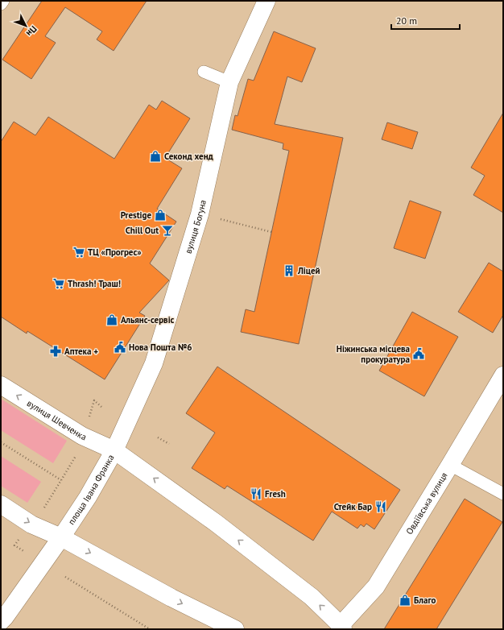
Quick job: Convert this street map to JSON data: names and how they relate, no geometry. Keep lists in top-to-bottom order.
{
  "streets": {
    "main road": [
      "вулиця Богуна",
      "вулиця Шевченка",
      "площа Івана Франка",
      "Овдіївська вулиця"
    ]
  },
  "crossings": [
    ["вулиця Богуна", "вулиця Шевченка"],
    ["вулиця Богуна", "площа Івана Франка"],
    ["вулиця Шевченка", "площа Івана Франка"],
    ["площа Івана Франка", "Овдіївська вулиця"]
  ],
  "places": {
    "shop": [
      "Секонд хенд",
      "Prestige",
      "Альянс-сервіс",
      "Благо"
    ],
    "bar": ["Chill Out"],
    "supermarket": ["ТЦ «Прогрес»", "Thrash! Траш!"],
    "building": ["Ліцей"],
    "public building": ["Нова Пошта №6", "Ніжинська місцева прокуратура"],
    "pharmacy": ["Аптека +"],
    "restaurant": ["Fresh", "Стейк Бар"]
  },
  "scale_bar": "20 m",
  "north": "bottom right"
}
